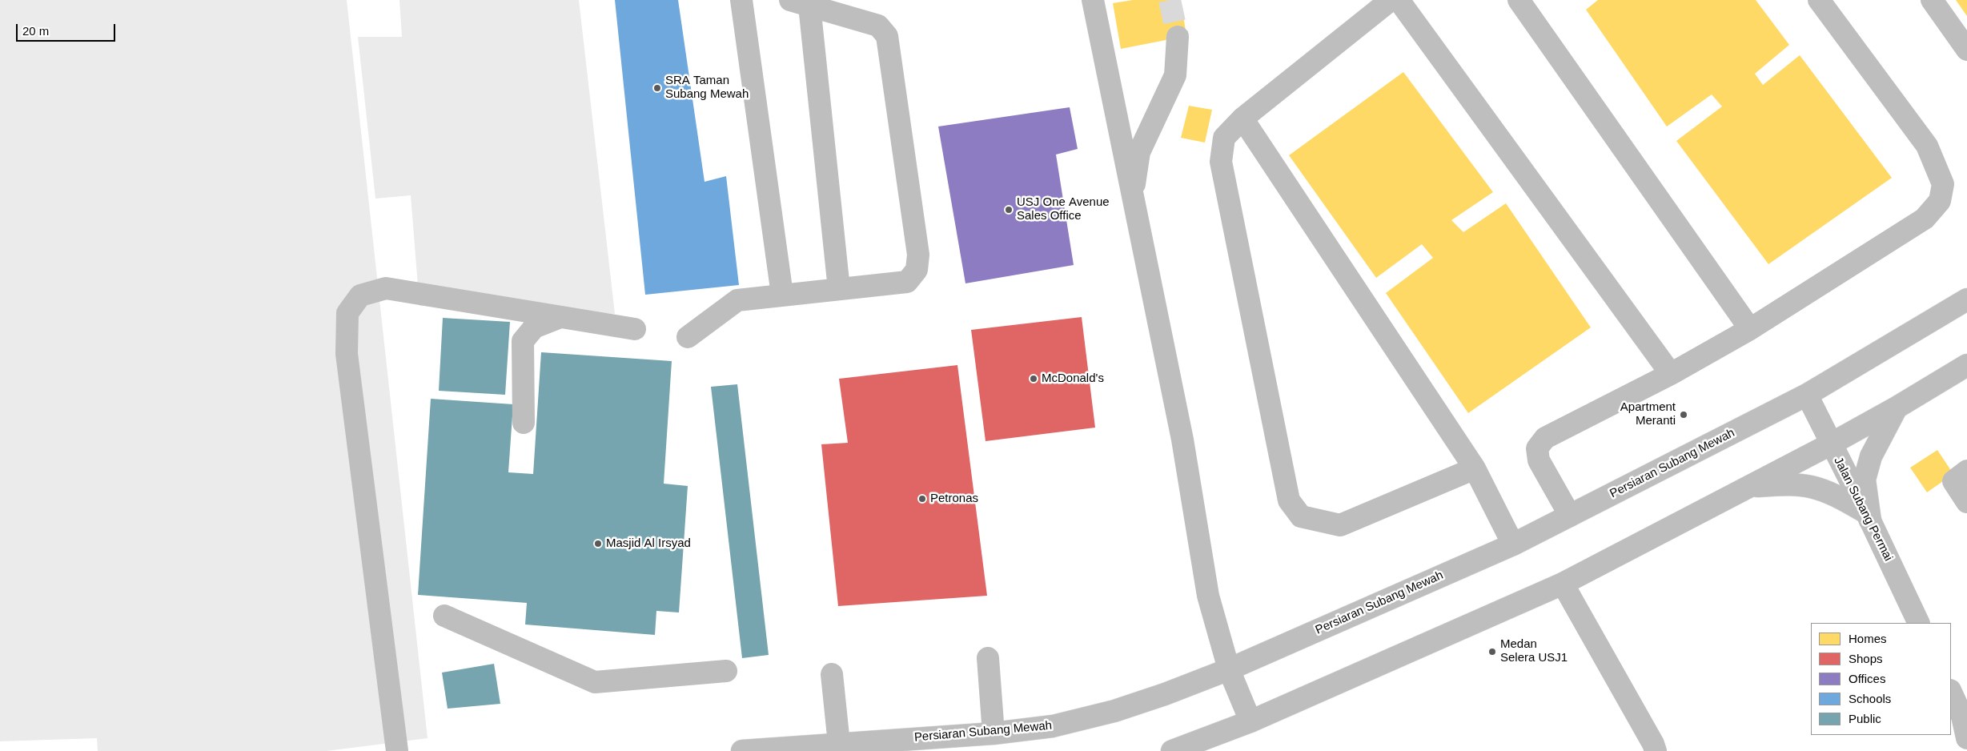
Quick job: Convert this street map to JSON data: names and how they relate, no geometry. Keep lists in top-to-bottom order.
{
  "streets": {
    "main road": ["Persiaran Subang Mewah", "Jalan Subang Permai"]
  },
  "crossings": [
    ["Persiaran Subang Mewah", "Jalan Subang Permai"]
  ],
  "places": [
    "SRA Taman Subang Mewah",
    "USJ One Avenue Sales Office",
    "McDonald's",
    "Apartment Meranti",
    "Petronas",
    "Masjid Al Irsyad",
    "Medan Selera USJ1"
  ],
  "legend": [
    "Homes",
    "Shops",
    "Offices",
    "Schools",
    "Public"
  ],
  "scale_bar": "20 m"
}
